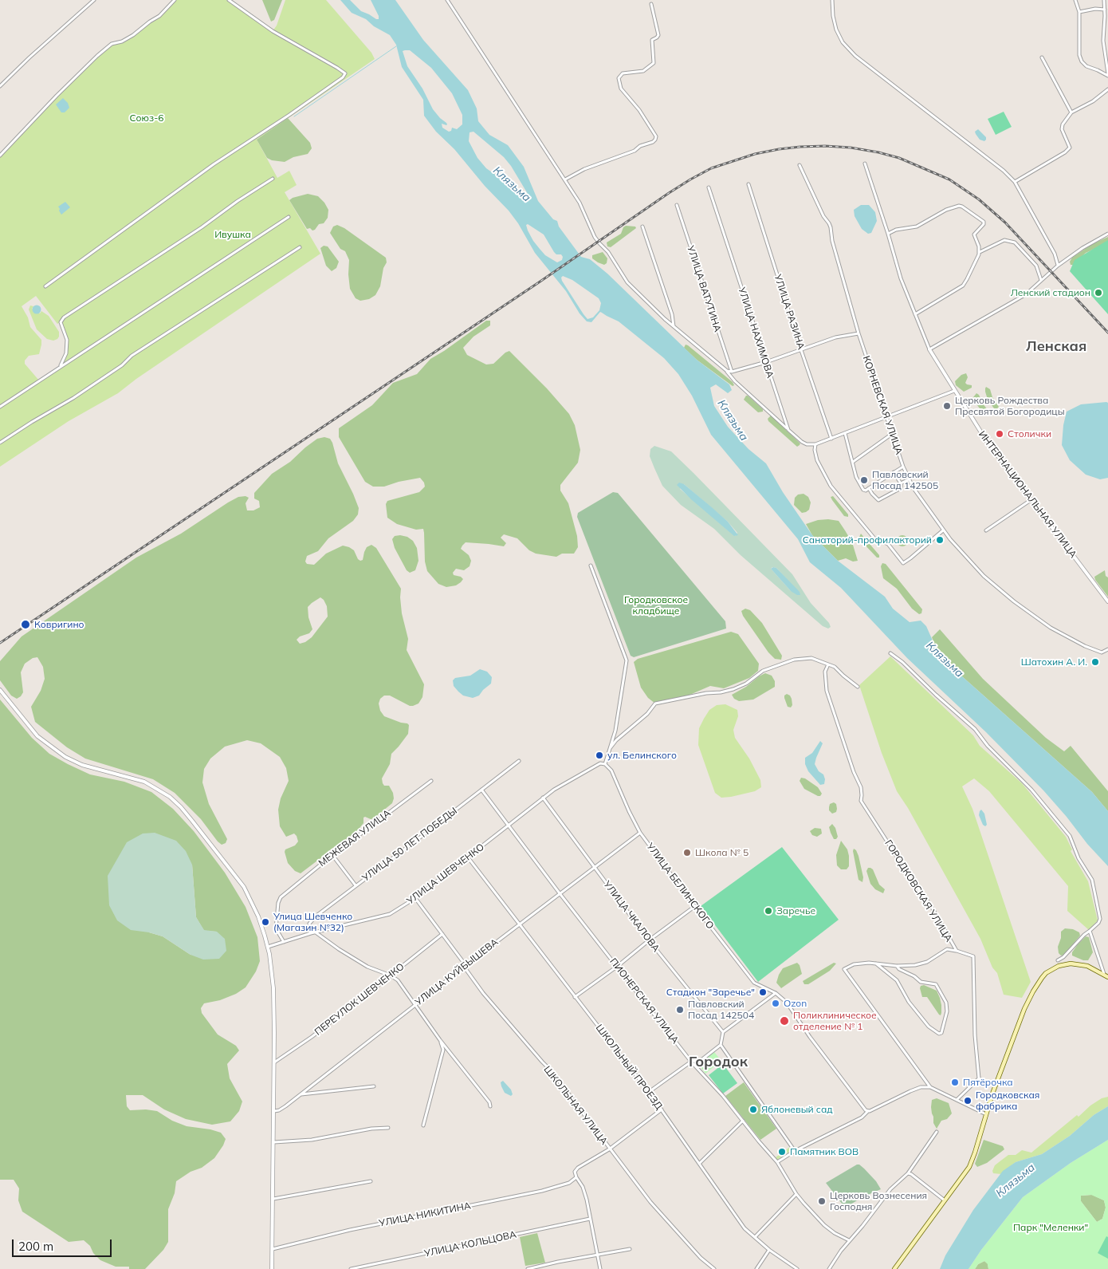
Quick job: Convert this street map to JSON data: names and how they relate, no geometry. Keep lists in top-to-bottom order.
{
  "streets": {
    "street": [
      "УЛИЦА ВАТУТИНА",
      "УЛИЦА РАЗИНА",
      "УЛИЦА НАХИМОВА",
      "КОРНЕВСКАЯ УЛИЦА",
      "ИНТЕРНАЦИОНАЛЬНАЯ УЛИЦА",
      "МЕЖЕВАЯ УЛИЦА",
      "УЛИЦА 50 ЛЕТ ПОБЕДЫ",
      "УЛИЦА ШЕВЧЕНКО",
      "УЛИЦА БЕЛИНСКОГО",
      "ГОРОДКОВСКАЯ УЛИЦА",
      "УЛИЦА ЧКАЛОВА",
      "УЛИЦА КУЙБЫШЕВА",
      "ПЕРЕУЛОК ШЕВЧЕНКО",
      "ПИОНЕРСКАЯ УЛИЦА",
      "ШКОЛЬНЫЙ ПРОЕЗД",
      "ШКОЛЬНАЯ УЛИЦА",
      "УЛИЦА НИКИТИНА",
      "УЛИЦА КОЛЬЦОВА"
    ]
  },
  "crossings": [
    ["МЕЖЕВАЯ УЛИЦА", "УЛИЦА ШЕВЧЕНКО"],
    ["УЛИЦА 50 ЛЕТ ПОБЕДЫ", "УЛИЦА ШЕВЧЕНКО"],
    ["УЛИЦА 50 ЛЕТ ПОБЕДЫ", "ПИОНЕРСКАЯ УЛИЦА"],
    ["УЛИЦА ШЕВЧЕНКО", "УЛИЦА БЕЛИНСКОГО"],
    ["УЛИЦА ШЕВЧЕНКО", "УЛИЦА ЧКАЛОВА"],
    ["УЛИЦА ШЕВЧЕНКО", "ПИОНЕРСКАЯ УЛИЦА"],
    ["УЛИЦА ШЕВЧЕНКО", "ШКОЛЬНЫЙ ПРОЕЗД"],
    ["УЛИЦА ШЕВЧЕНКО", "ШКОЛЬНАЯ УЛИЦА"],
    ["УЛИЦА БЕЛИНСКОГО", "УЛИЦА КУЙБЫШЕВА"],
    ["УЛИЦА ЧКАЛОВА", "УЛИЦА КУЙБЫШЕВА"],
    ["УЛИЦА КУЙБЫШЕВА", "ПИОНЕРСКАЯ УЛИЦА"],
    ["УЛИЦА КУЙБЫШЕВА", "ШКОЛЬНЫЙ ПРОЕЗД"],
    ["УЛИЦА КУЙБЫШЕВА", "ШКОЛЬНАЯ УЛИЦА"],
    ["ПЕРЕУЛОК ШЕВЧЕНКО", "ШКОЛЬНАЯ УЛИЦА"]
  ],
  "districts": ["Ленская", "Городок"],
  "water": ["Клязьма"],
  "parks": [
    "Союз-6",
    "Ивушка",
    "Городковское кладбище",
    "Парк \"Меленки\""
  ],
  "places": [
    "Ленский стадион",
    "Церковь Рождества Пресвятой Богородицы",
    "Столички",
    "Павловский Посад 142505",
    "Санаторий-профилакторий",
    "Ковригино",
    "Шатохин А. И.",
    "ул. Белинского",
    "Школа № 5",
    "Заречье",
    "Улица Шевченко (Магазин №32)",
    "Стадион \"Заречье\"",
    "Ozon",
    "Павловский Посад 142504",
    "Поликлиническое отделение № 1",
    "Пятёрочка",
    "Городковская фабрика",
    "Яблоневый сад",
    "Памятник ВОВ",
    "Церковь Вознесения Господня"
  ],
  "scale_bar": "200 m"
}
